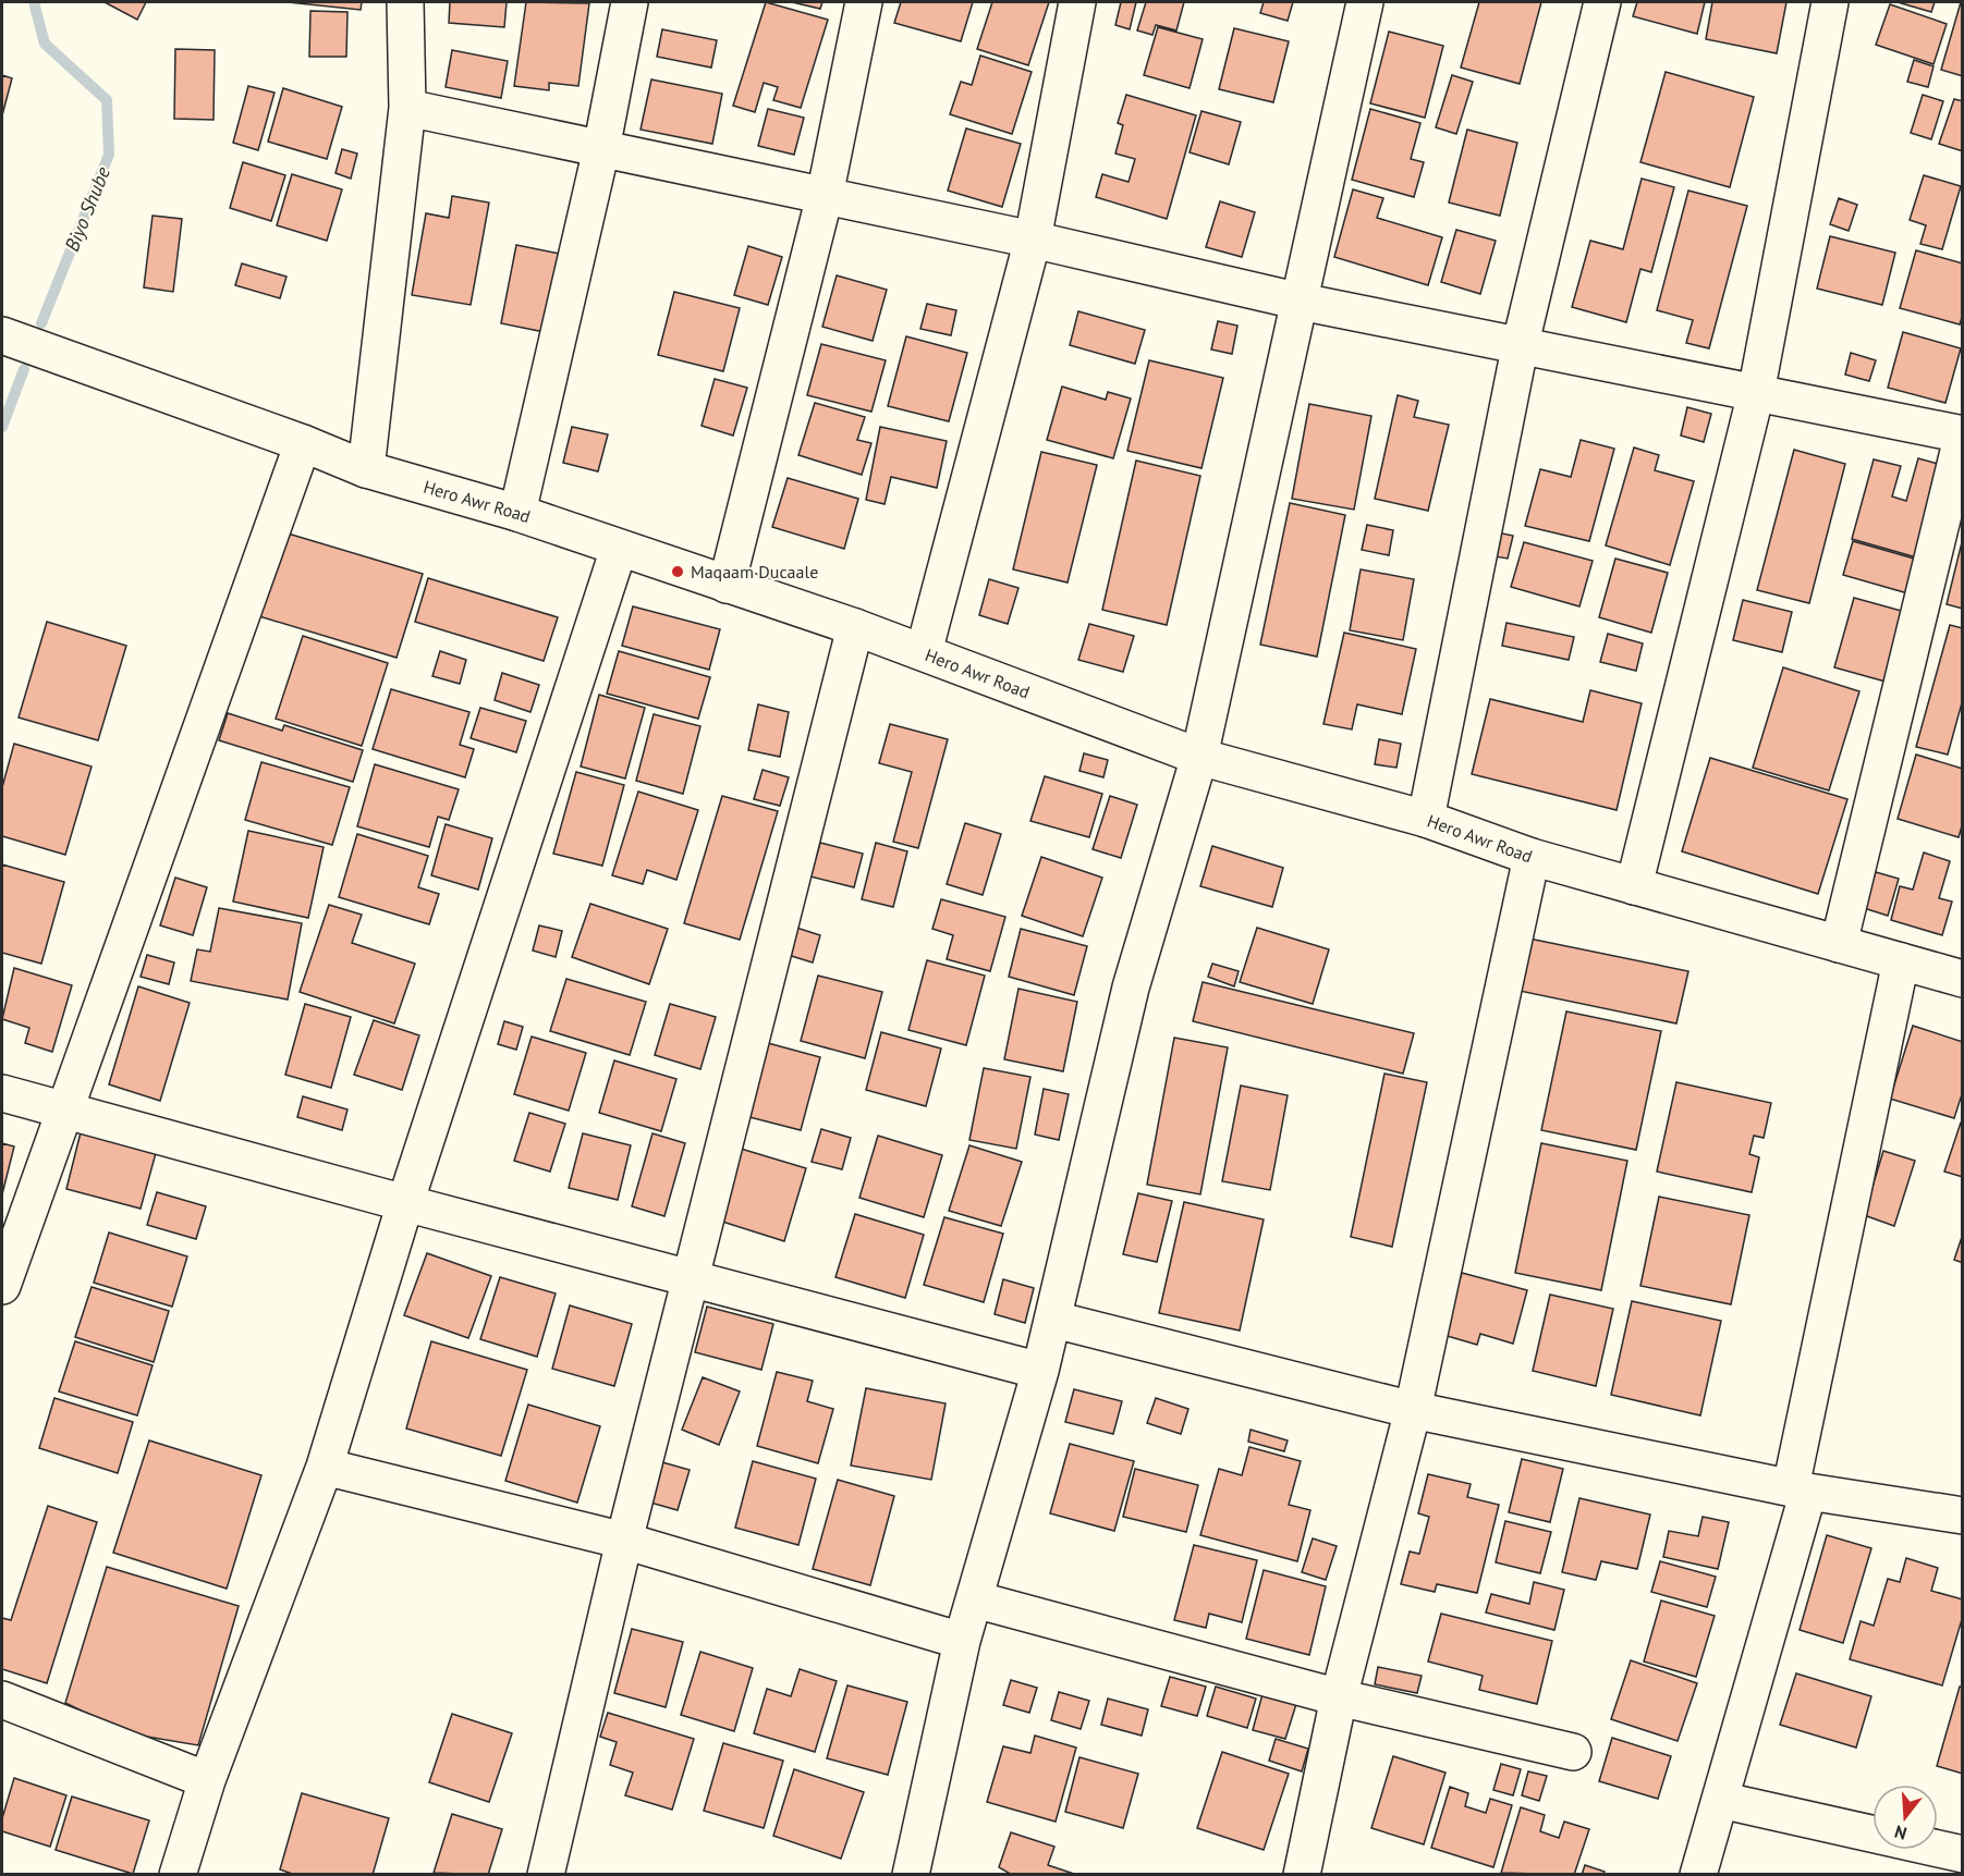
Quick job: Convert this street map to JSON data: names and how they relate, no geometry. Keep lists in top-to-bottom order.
{
  "streets": {
    "street": ["Hero Awr Road"]
  },
  "water": ["Biyo Shube"],
  "places": ["Maqaam Ducaale"],
  "north": "bottom"
}
